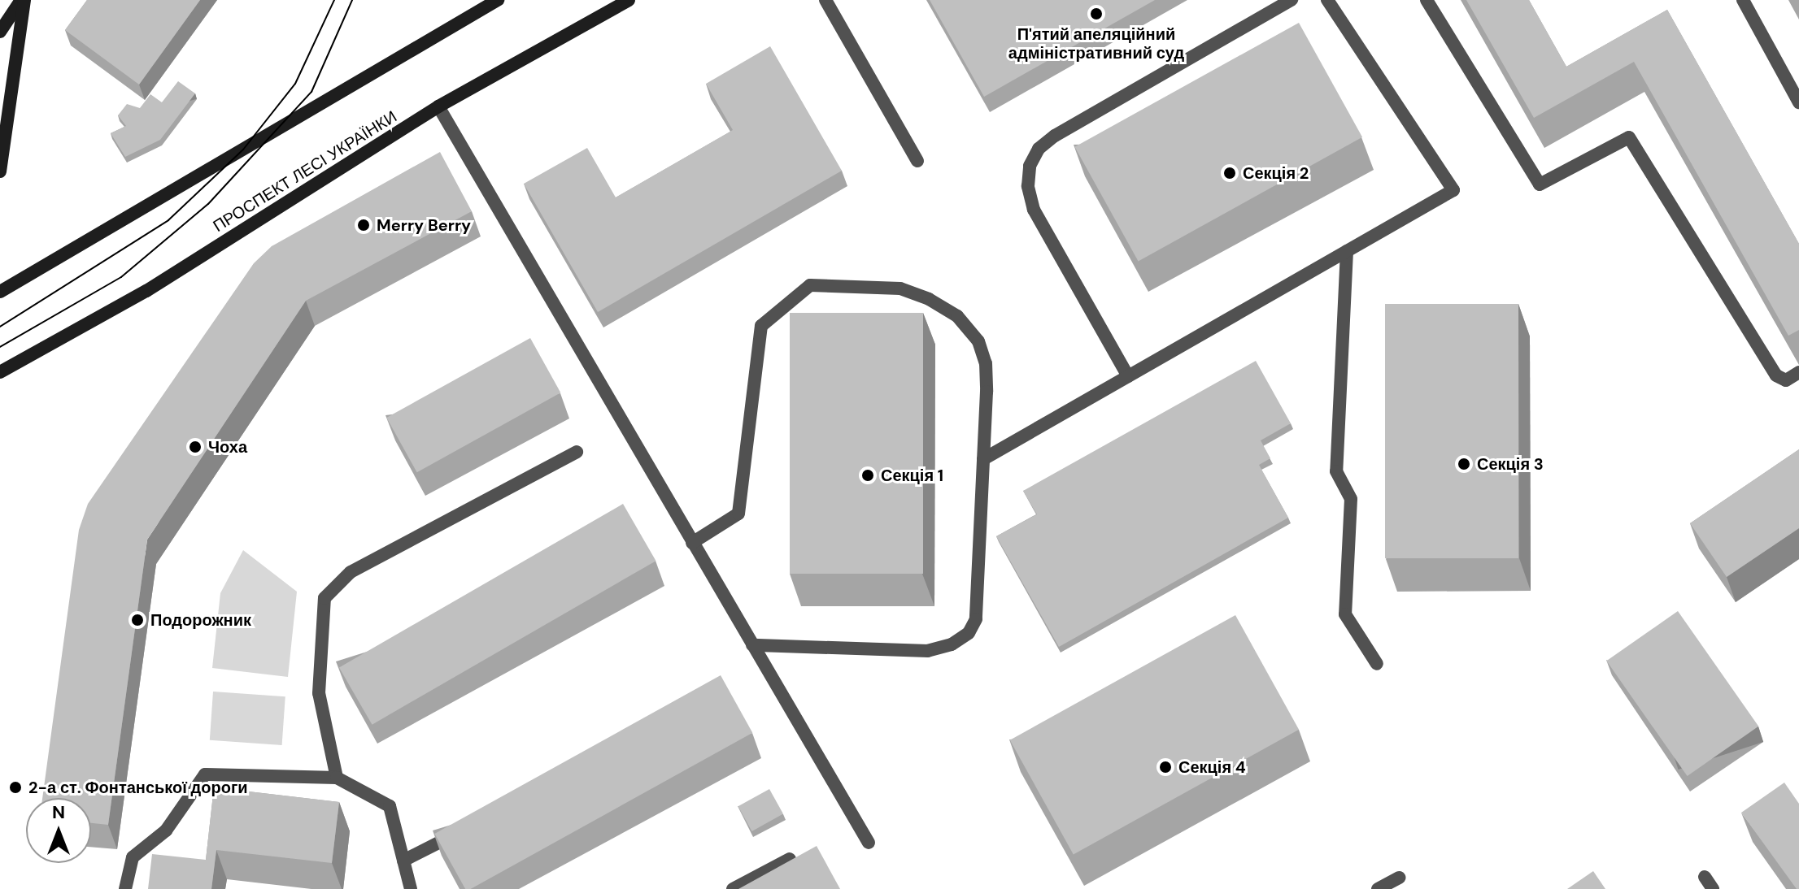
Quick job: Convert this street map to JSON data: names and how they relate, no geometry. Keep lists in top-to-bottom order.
{
  "streets": {
    "main road": ["ПРОСПЕКТ ЛЕСІ УКРАЇНКИ"]
  },
  "places": [
    "П'ятий апеляційний адміністративний суд",
    "Секція 2",
    "Merry Berry",
    "Чоха",
    "Секція 3",
    "Секція 1",
    "Подорожник",
    "Секція 4",
    "2-а ст. Фонтанської дороги"
  ],
  "north": "top"
}
